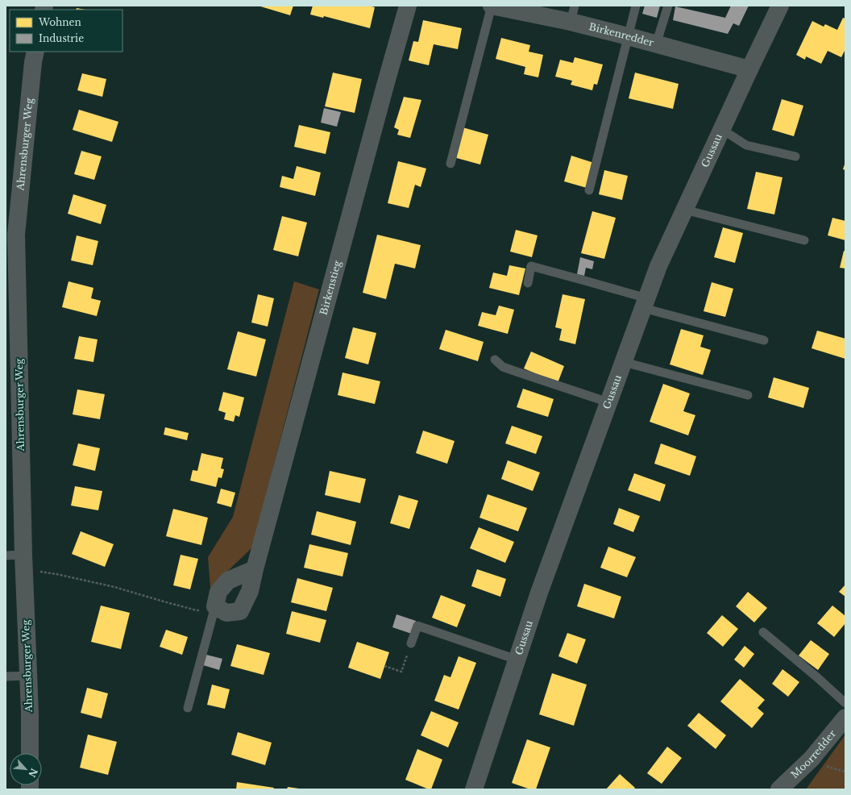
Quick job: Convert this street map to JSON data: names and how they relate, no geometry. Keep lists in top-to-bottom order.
{
  "streets": {
    "street": [
      "Birkenredder",
      "Ahrensburger Weg",
      "Gussau",
      "Birkenstieg",
      "Moorredder"
    ]
  },
  "crossings": [
    ["Birkenredder", "Gussau"]
  ],
  "legend": ["Wohnen", "Industrie"],
  "north": "bottom right"
}
